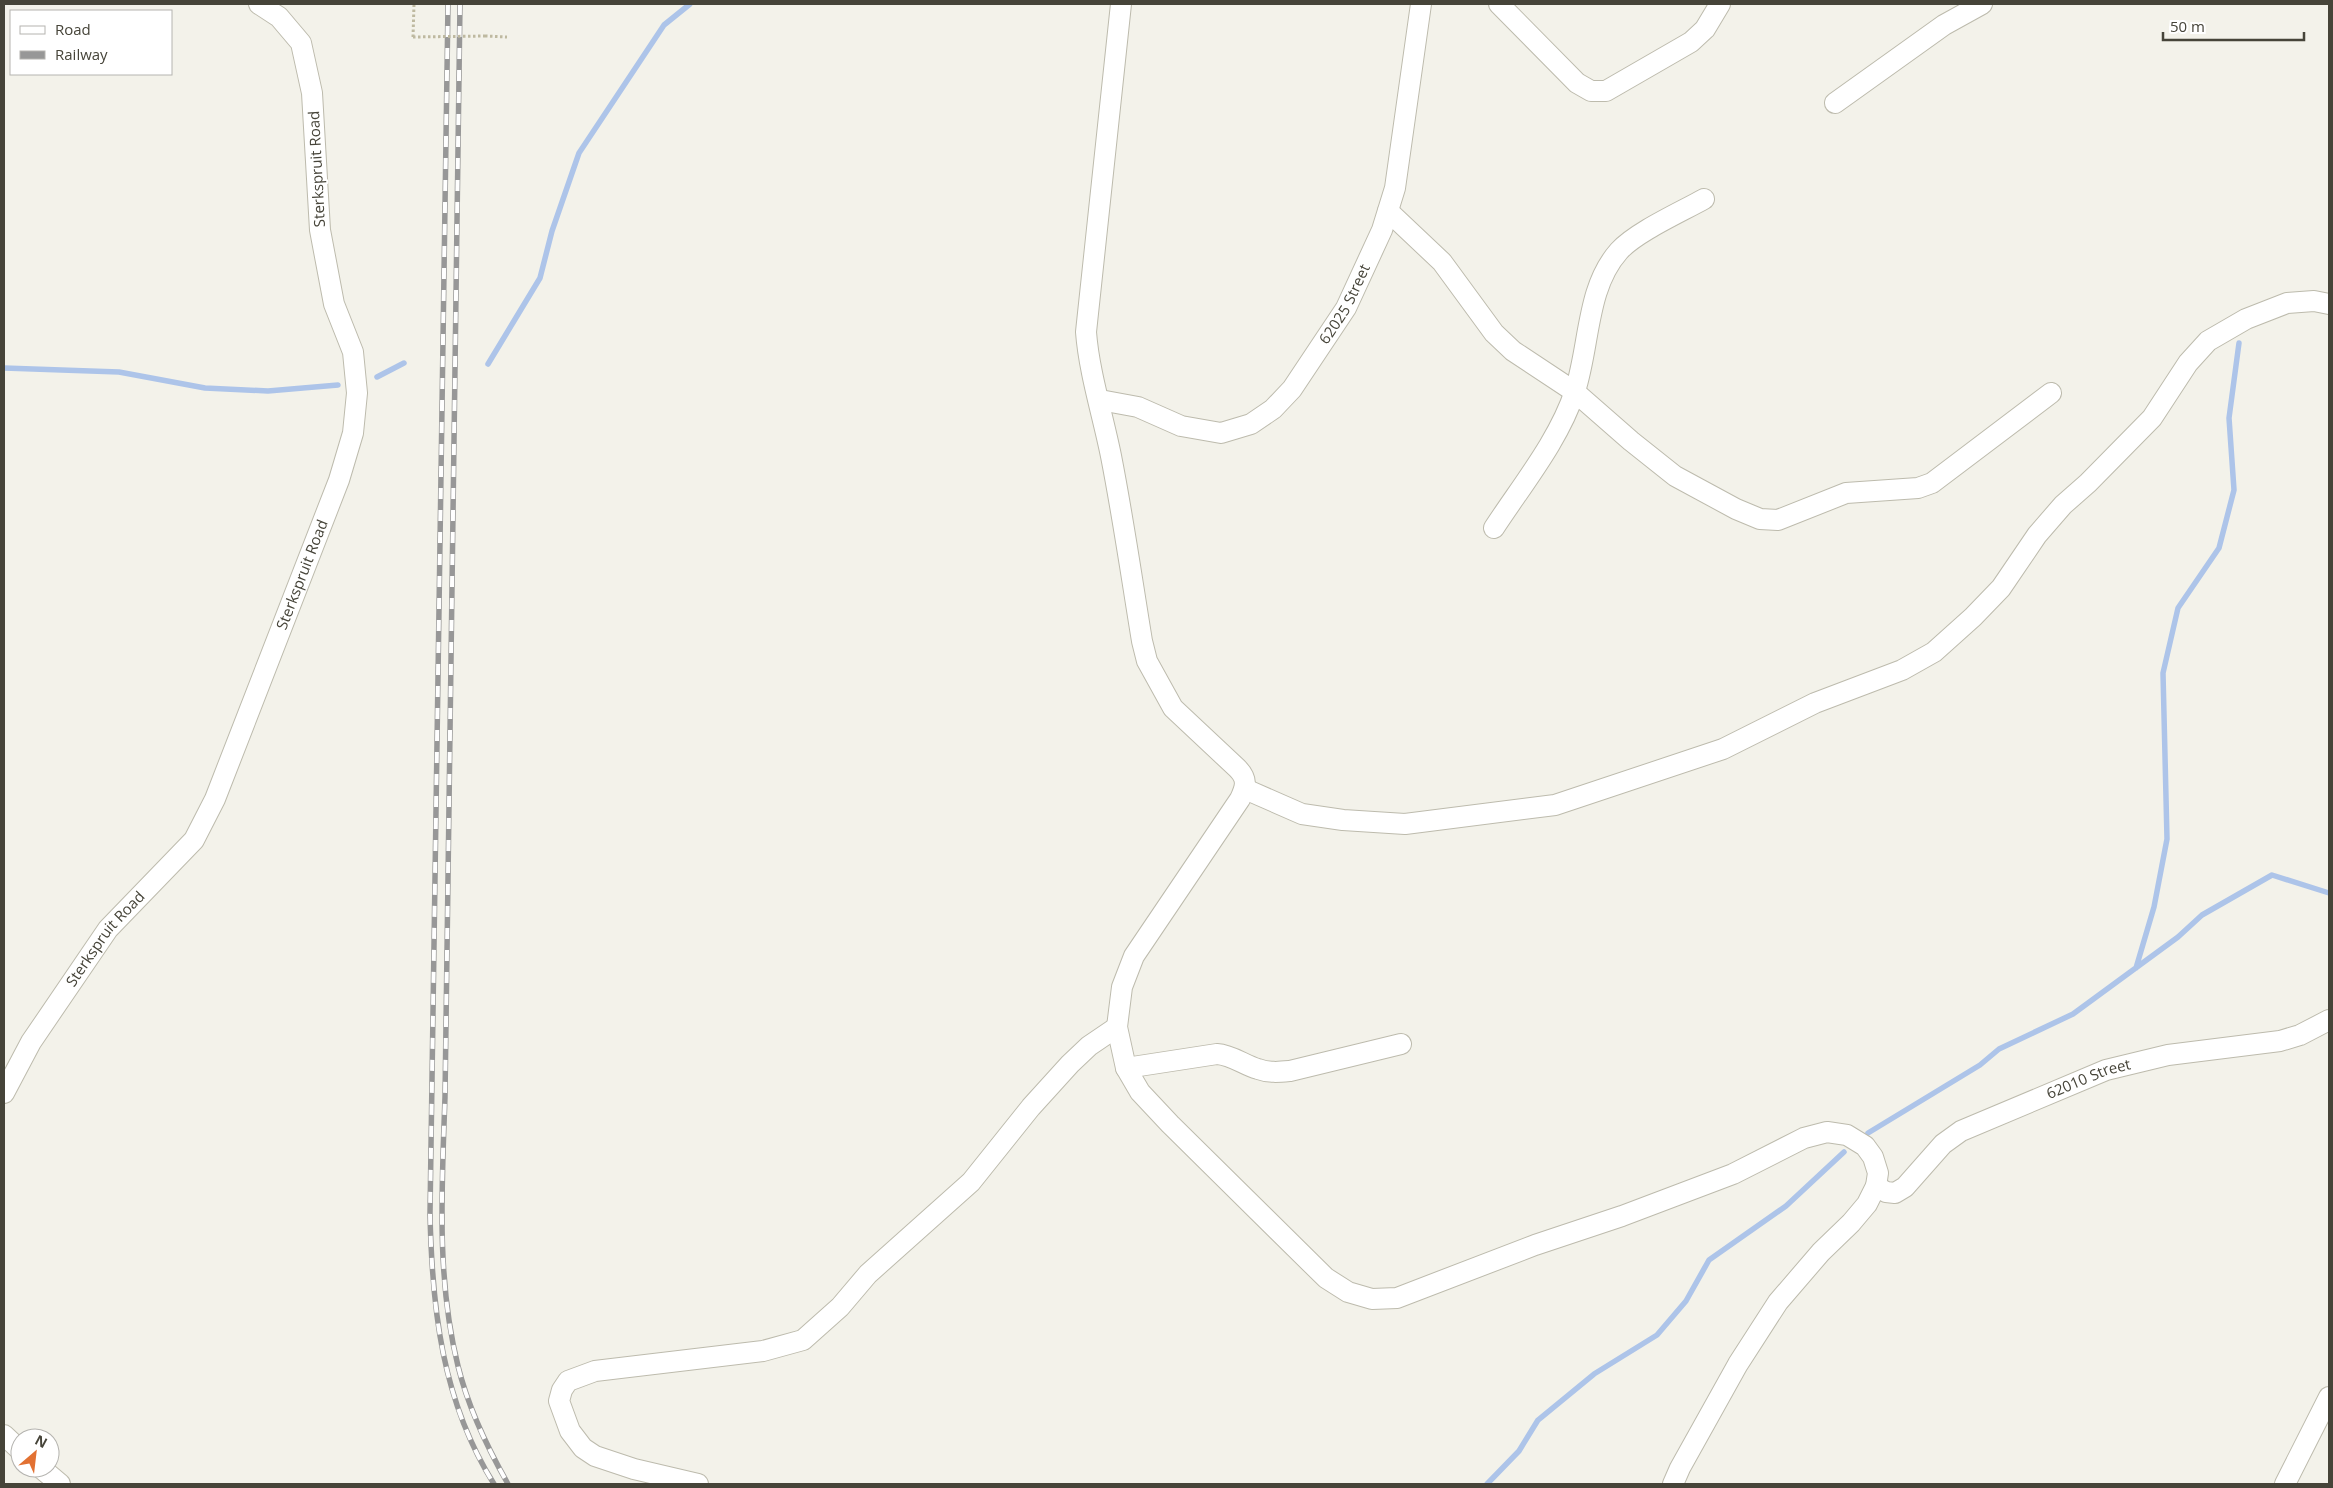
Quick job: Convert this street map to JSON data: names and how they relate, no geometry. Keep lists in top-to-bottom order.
{
  "streets": {
    "street": ["Sterkspruit Road", "62025 Street", "62010 Street"]
  },
  "legend": ["Road", "Railway"],
  "scale_bar": "50 m",
  "north": "top right"
}
